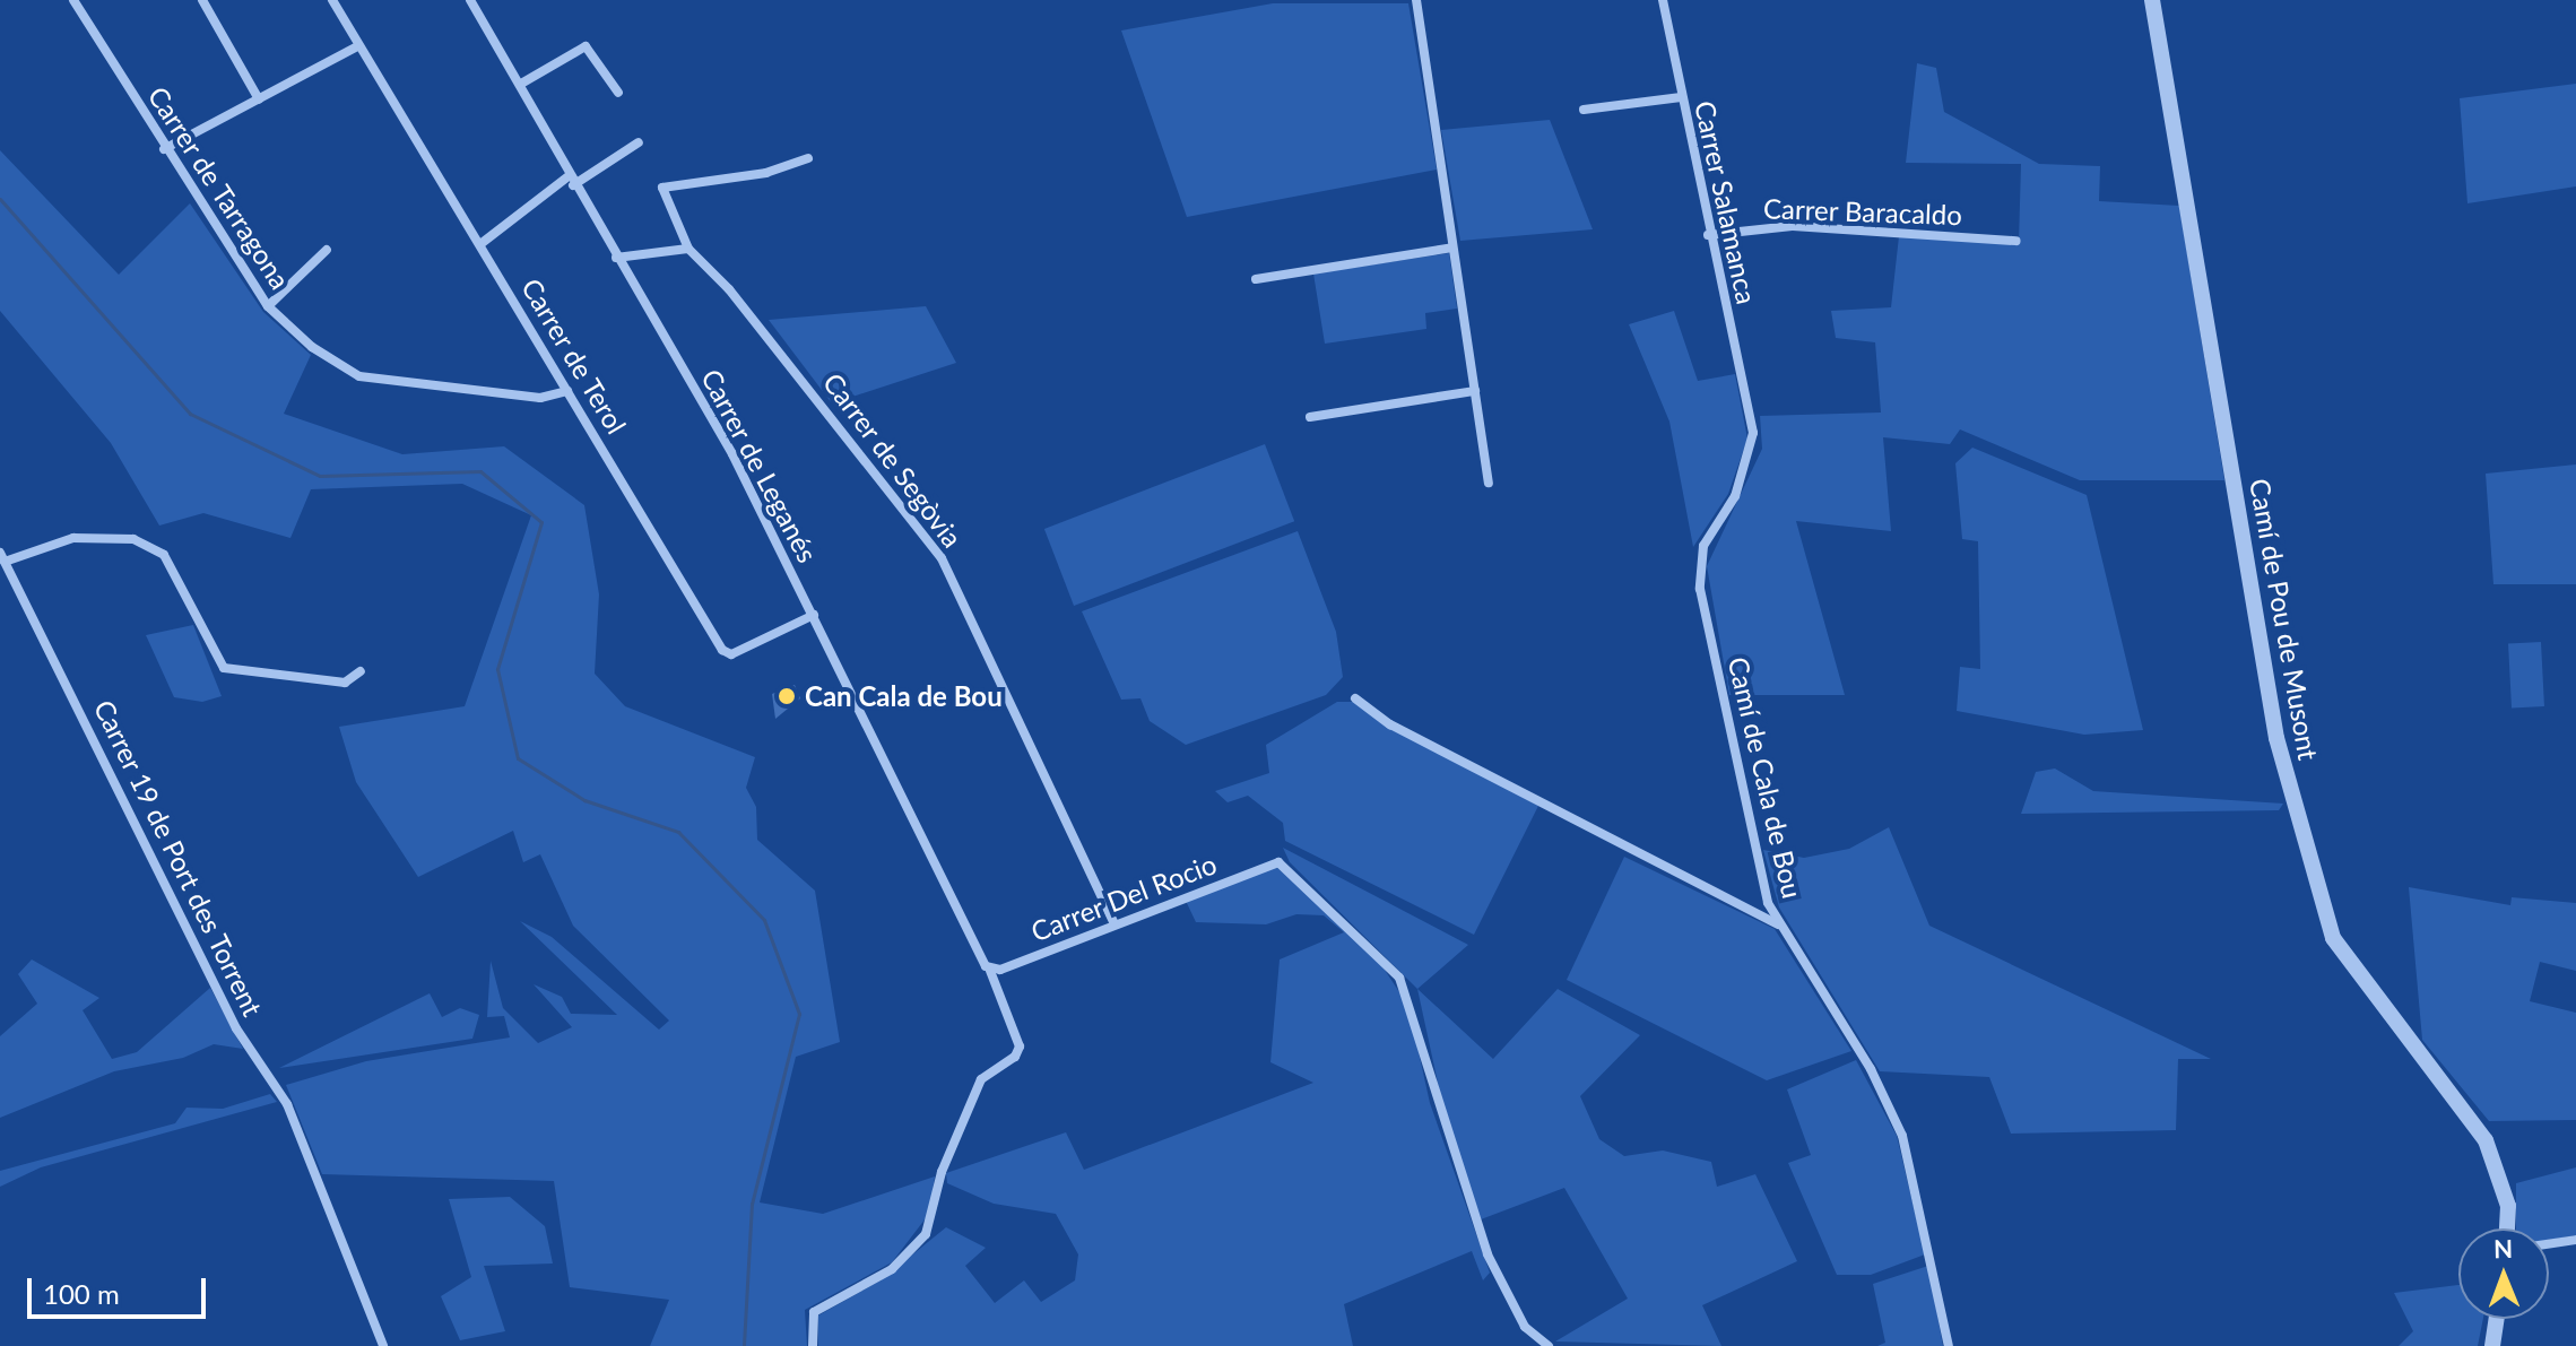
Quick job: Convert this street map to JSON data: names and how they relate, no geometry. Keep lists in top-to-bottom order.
{
  "streets": {
    "street": [
      "Carrer de Tarragona",
      "Carrer Salamanca",
      "Carrer Baracaldo",
      "Carrer de Terol",
      "Carrer de Segòvia",
      "Carrer de Leganés",
      "Camí de Pou de Musont",
      "Camí de Cala de Bou",
      "Carrer 19 de Port des Torrent",
      "Carrer Del Rocio"
    ]
  },
  "crossings": [
    ["Carrer de Tarragona", "Carrer de Terol"],
    ["Carrer Salamanca", "Carrer Baracaldo"],
    ["Carrer Salamanca", "Camí de Cala de Bou"],
    ["Carrer de Terol", "Carrer de Leganés"],
    ["Carrer de Segòvia", "Carrer Del Rocio"],
    ["Carrer de Leganés", "Carrer Del Rocio"]
  ],
  "places": ["Can Cala de Bou"],
  "scale_bar": "100 m",
  "north": "top"
}
